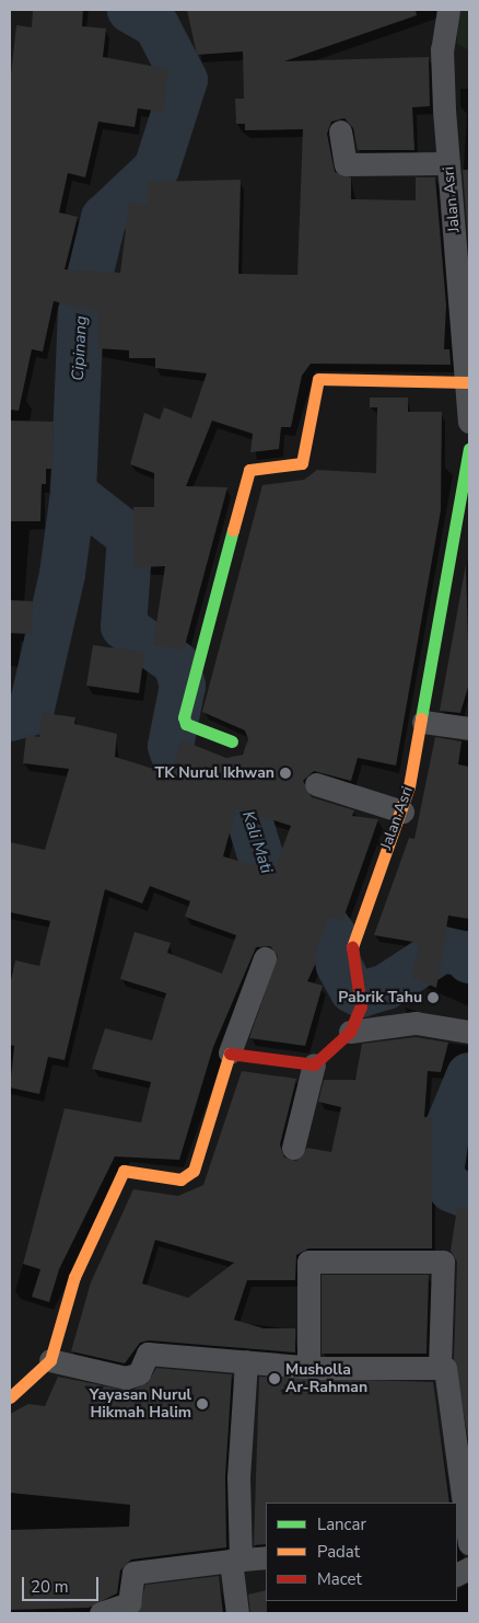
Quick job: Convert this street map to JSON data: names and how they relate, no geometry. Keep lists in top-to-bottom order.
{
  "streets": {
    "street": ["Jalan Asri"]
  },
  "water": ["Cipinang", "Kali Mati"],
  "places": [
    "TK Nurul Ikhwan",
    "Pabrik Tahu",
    "Musholla Ar-Rahman",
    "Yayasan Nurul Hikmah Halim"
  ],
  "legend": ["Lancar", "Padat", "Macet"],
  "scale_bar": "20 m"
}
